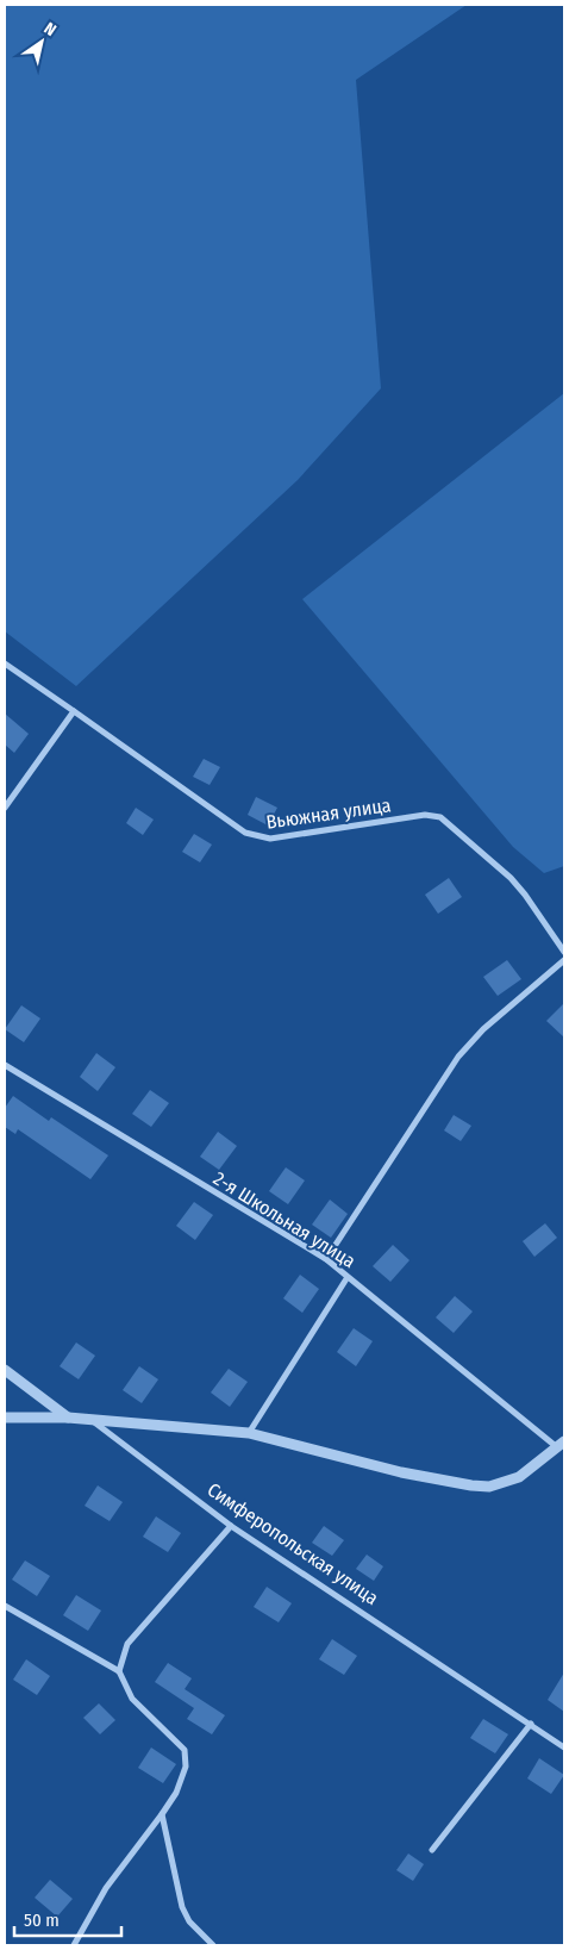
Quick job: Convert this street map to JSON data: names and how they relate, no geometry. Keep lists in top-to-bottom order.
{
  "streets": {
    "street": ["Вьюжная улица", "2-я Школьная улица", "Симферопольская улица"]
  },
  "scale_bar": "50 m",
  "north": "top right"
}
